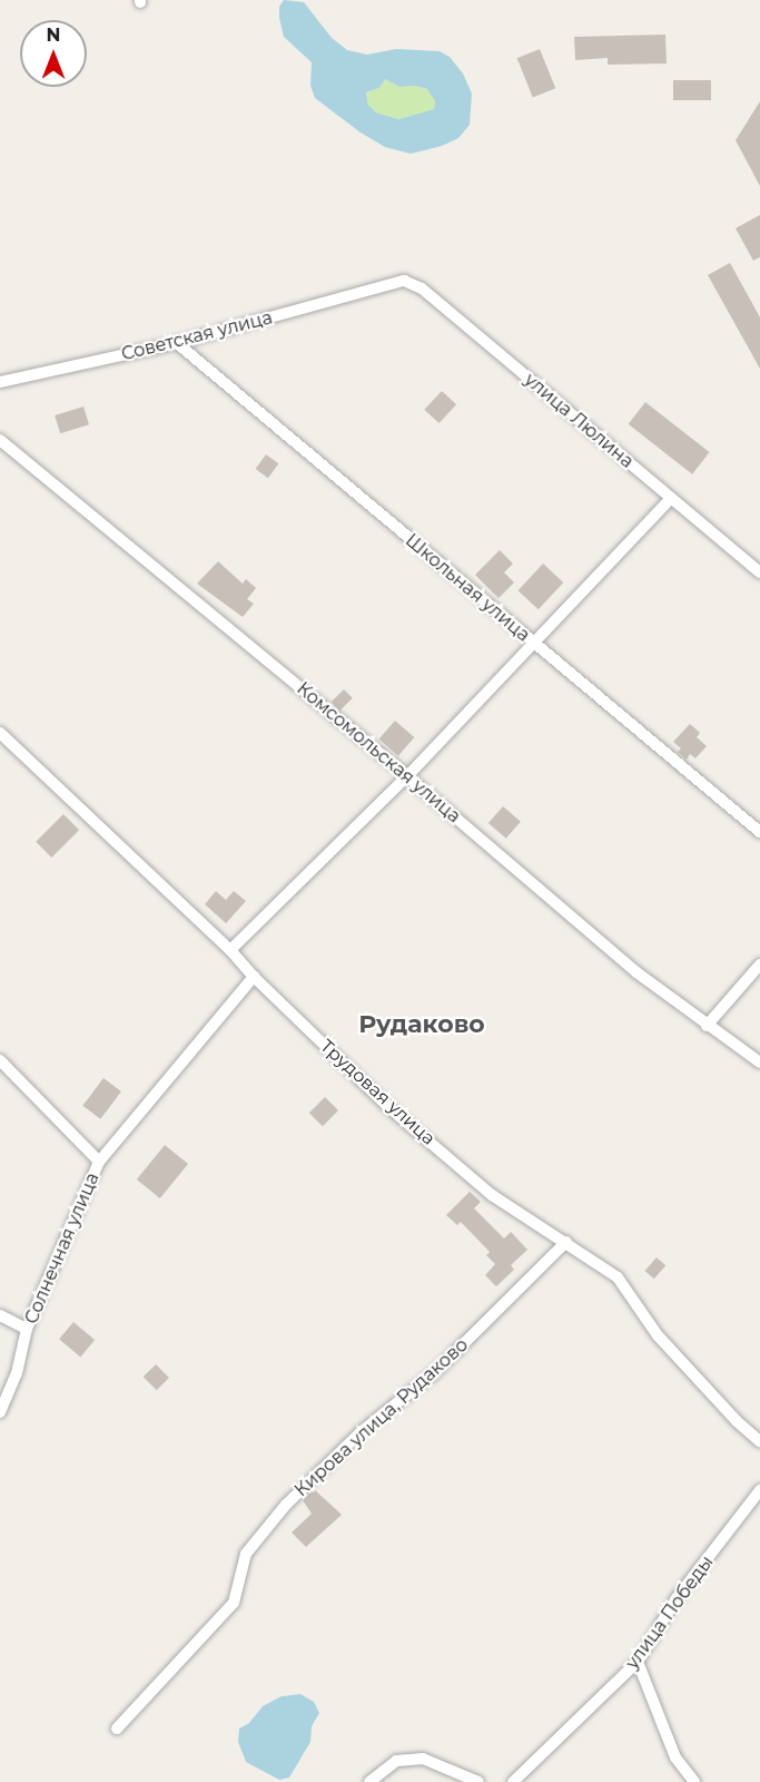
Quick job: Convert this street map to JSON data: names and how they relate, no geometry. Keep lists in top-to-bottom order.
{
  "streets": {
    "street": [
      "Советская улица",
      "улица Люлина",
      "Школьная улица",
      "Комсомольская улица",
      "Трудовая улица",
      "Солнечная улица",
      "Кирова улица, Рудаково",
      "улица Победы"
    ]
  },
  "crossings": [
    ["Советская улица", "улица Люлина"],
    ["Советская улица", "Школьная улица"],
    ["Трудовая улица", "Солнечная улица"],
    ["Трудовая улица", "Кирова улица, Рудаково"]
  ],
  "districts": ["Рудаково"],
  "north": "top"
}
